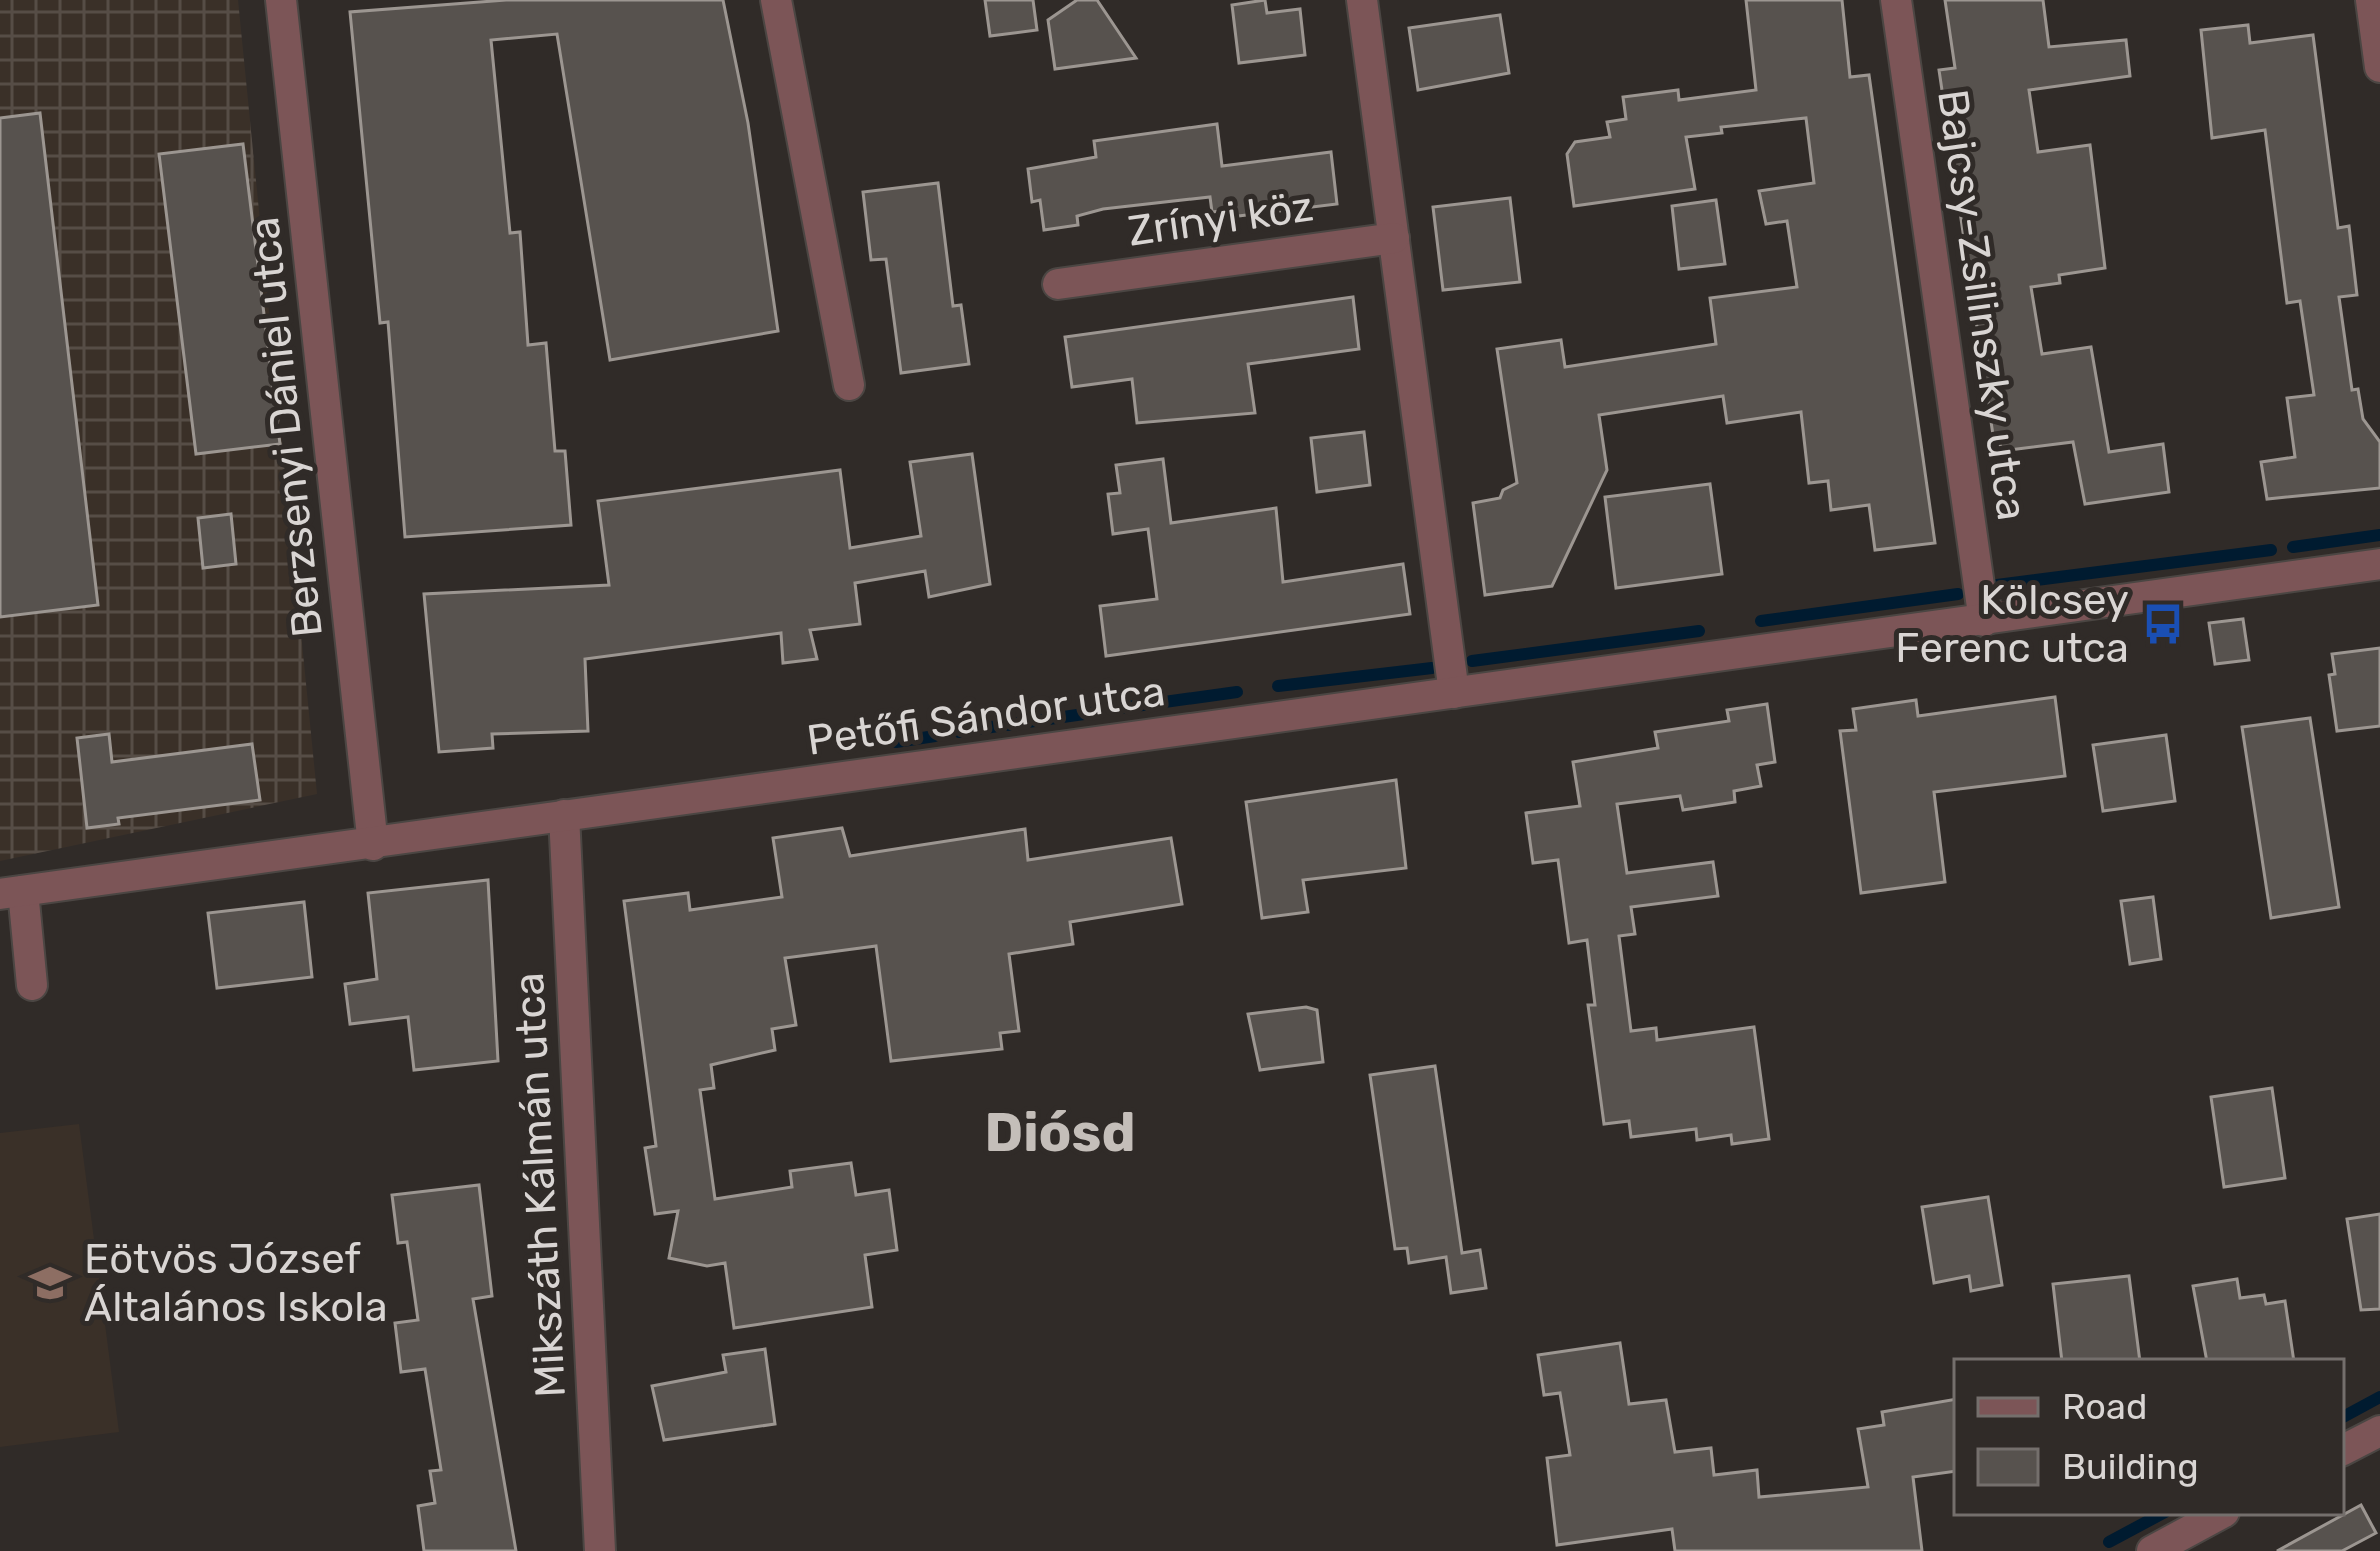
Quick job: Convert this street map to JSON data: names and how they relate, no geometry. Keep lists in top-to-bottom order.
{
  "streets": {
    "street": [
      "Zrínyi köz",
      "Bajcsy-Zsilinszky utca",
      "Berzsenyi Dániel utca",
      "Petőfi Sándor utca",
      "Mikszáth Kálmán utca"
    ]
  },
  "crossings": [
    ["Bajcsy-Zsilinszky utca", "Petőfi Sándor utca"],
    ["Berzsenyi Dániel utca", "Petőfi Sándor utca"],
    ["Petőfi Sándor utca", "Mikszáth Kálmán utca"]
  ],
  "districts": ["Diósd"],
  "places": {
    "bus stop": ["Kölcsey Ferenc utca"],
    "school or university": ["Eötvös József Általános Iskola"]
  },
  "legend": ["Road", "Building"]
}
